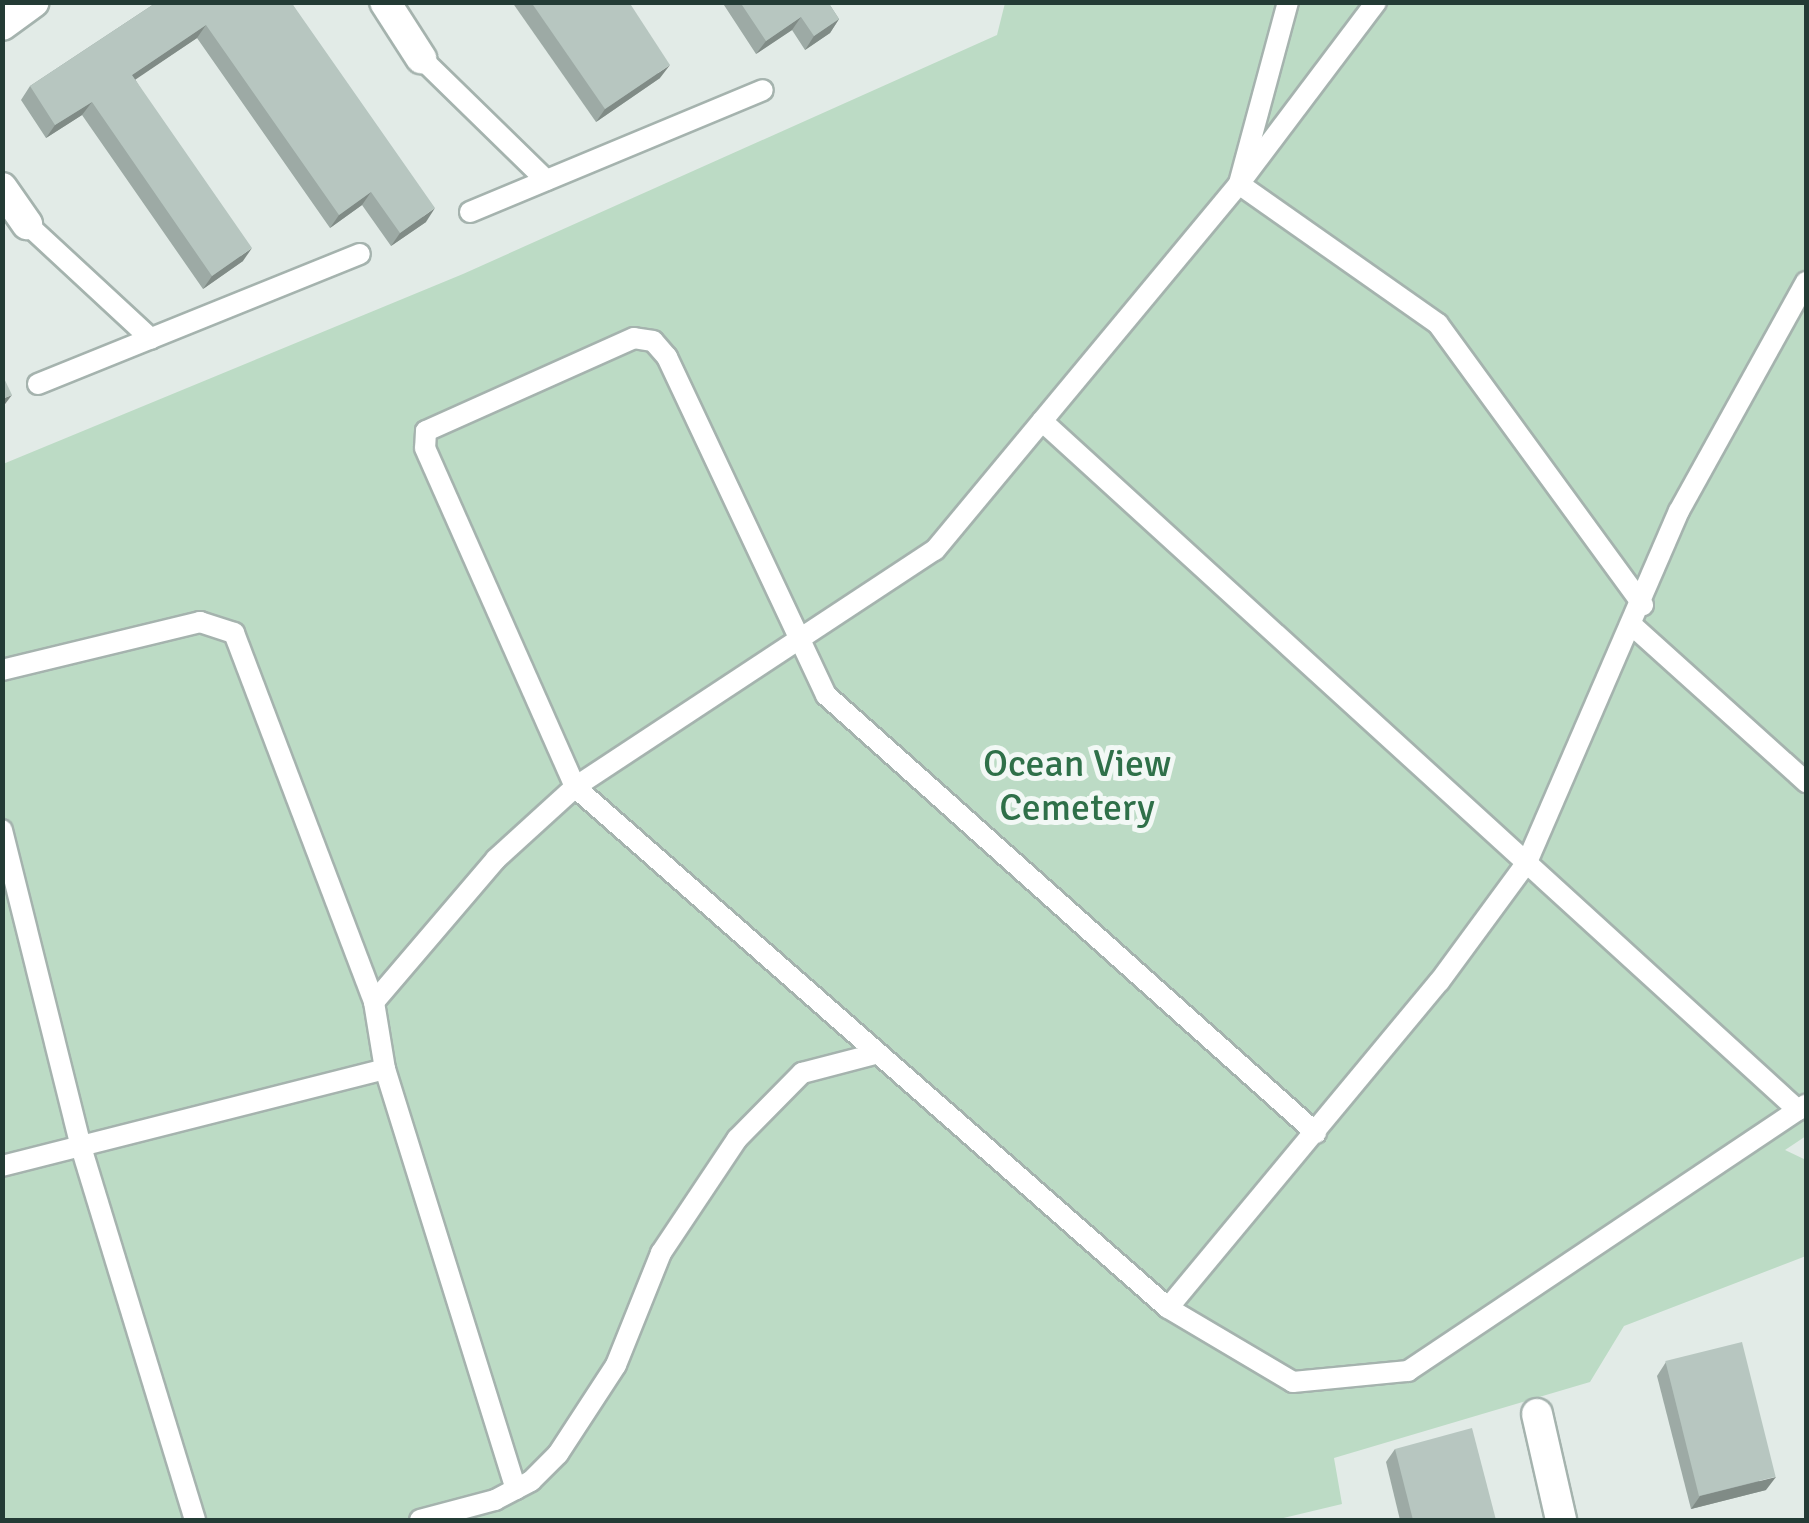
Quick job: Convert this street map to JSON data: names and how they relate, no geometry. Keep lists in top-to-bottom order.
{
  "parks": ["Ocean View Cemetery"]
}
